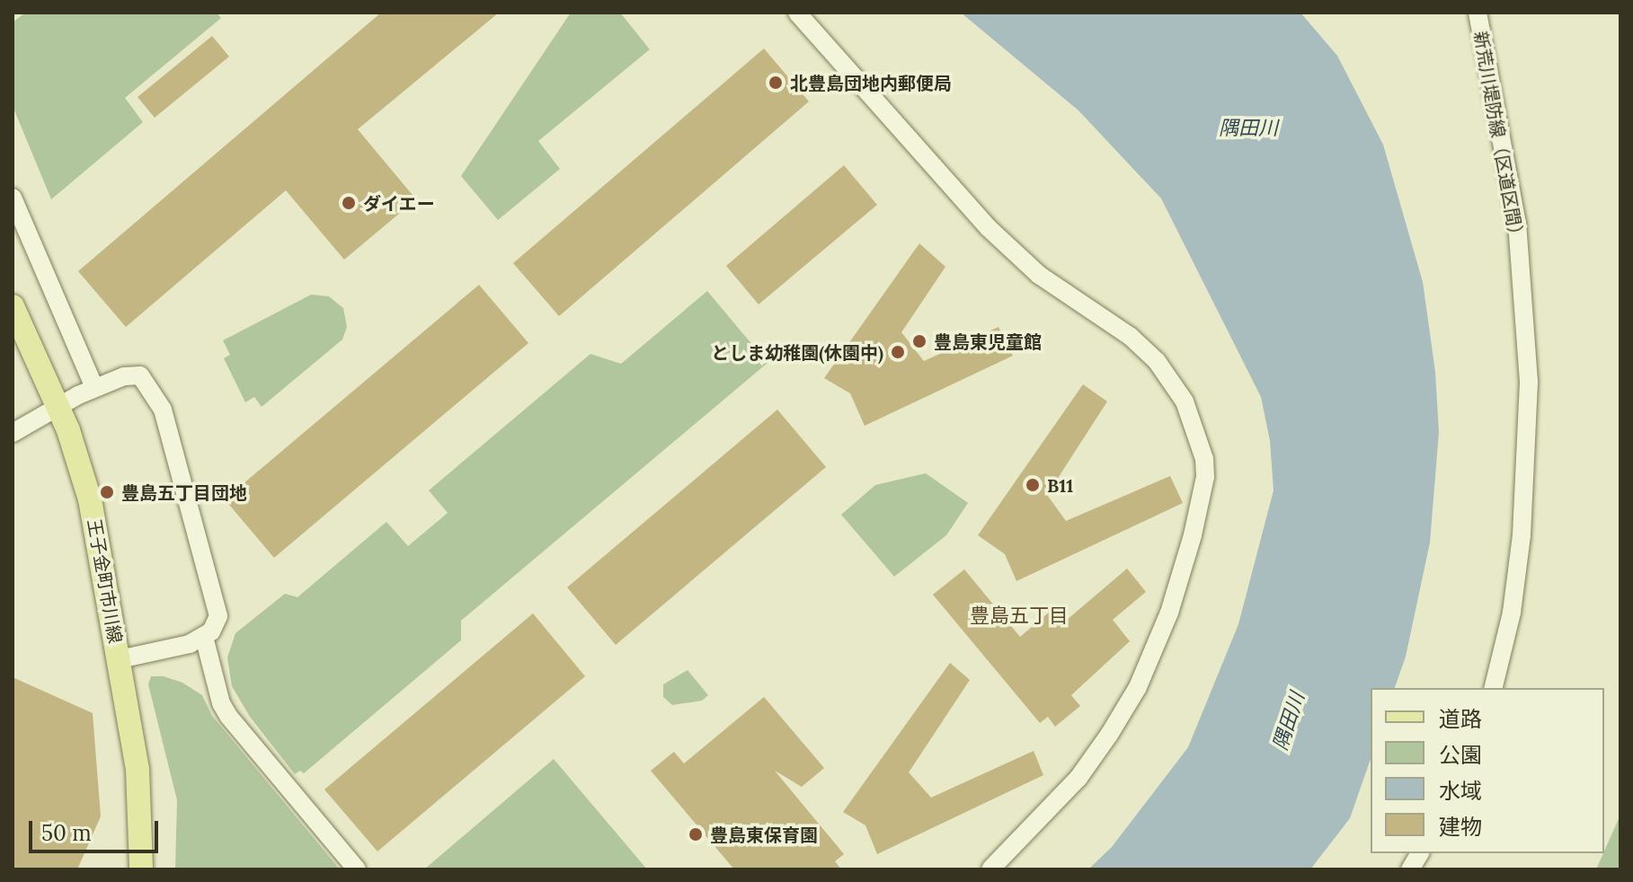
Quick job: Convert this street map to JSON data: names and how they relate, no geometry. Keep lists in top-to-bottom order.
{
  "streets": {
    "main road": ["王子金町市川線"],
    "street": ["新荒川堤防線（区道区間）"]
  },
  "districts": ["豊島五丁目"],
  "water": ["隅田川"],
  "places": [
    "北豊島団地内郵便局",
    "ダイエー",
    "豊島東児童館",
    "としま幼稚園(休園中)",
    "B11",
    "豊島五丁目団地",
    "豊島東保育園"
  ],
  "legend": [
    "道路",
    "公園",
    "水域",
    "建物"
  ],
  "scale_bar": "50 m"
}
